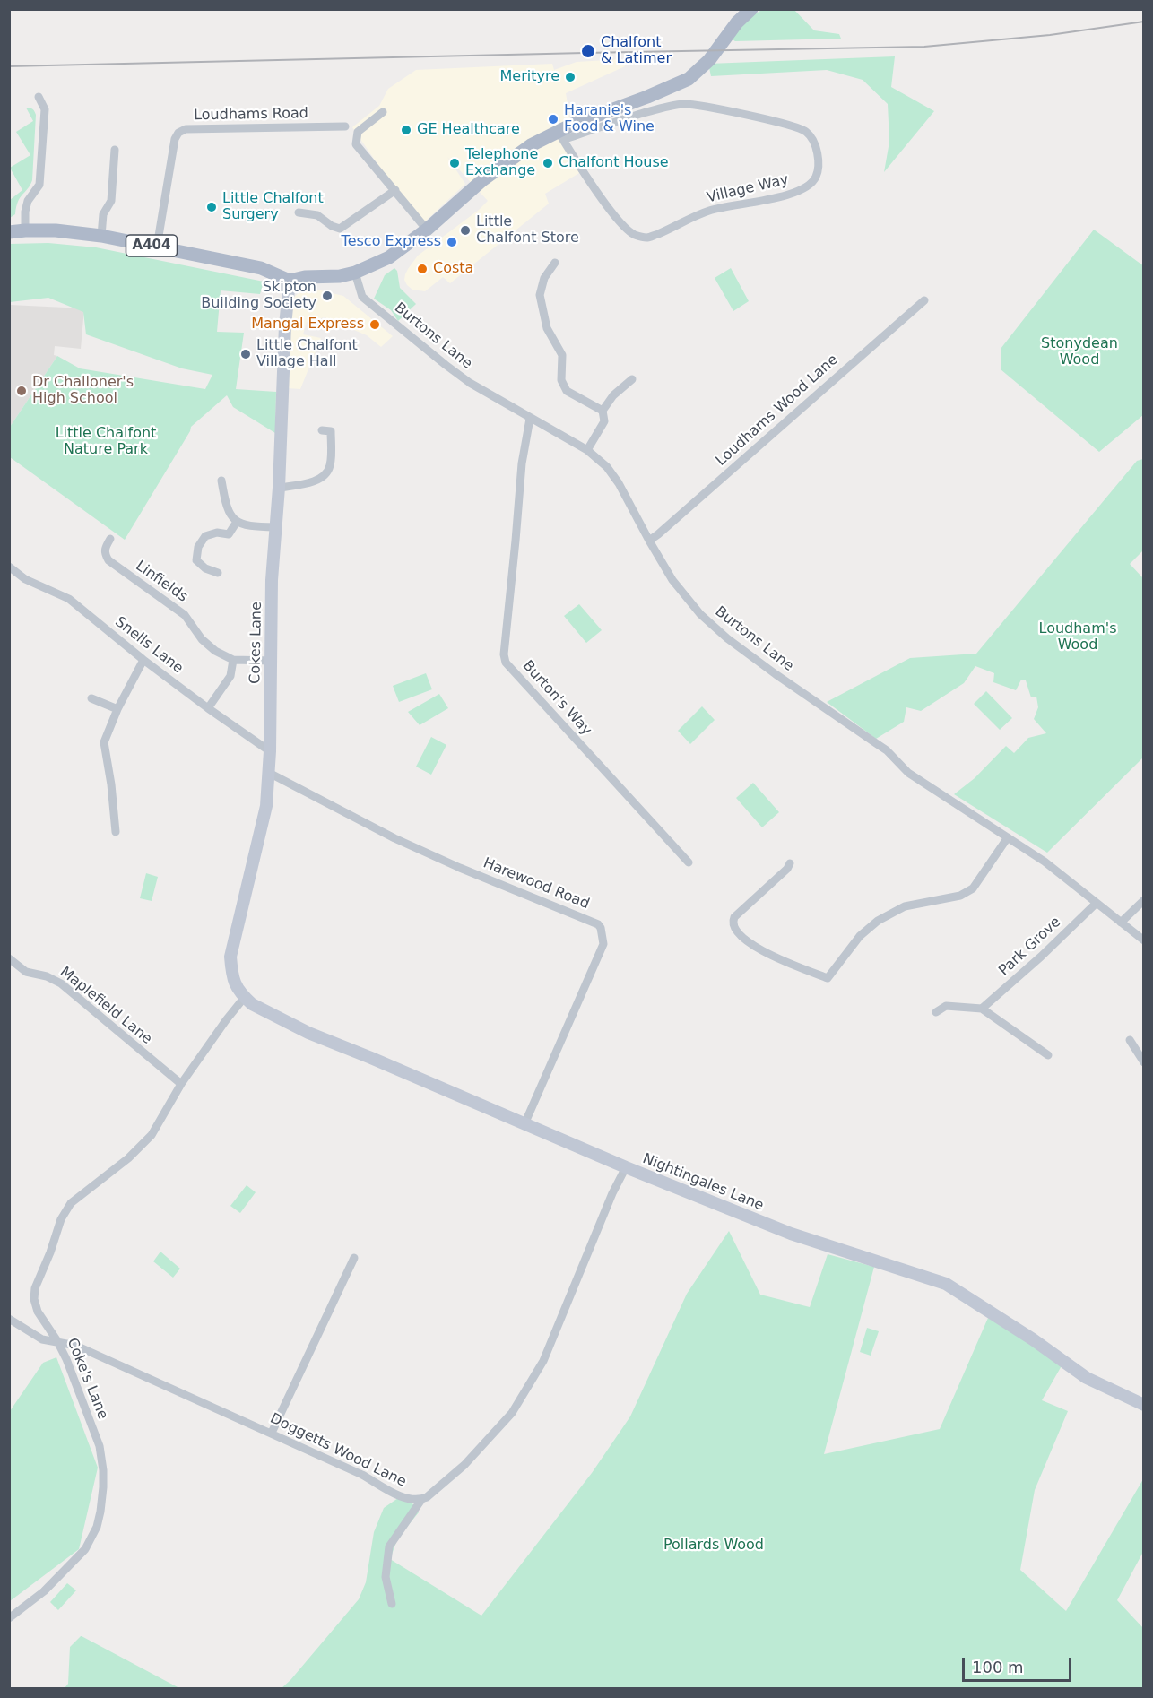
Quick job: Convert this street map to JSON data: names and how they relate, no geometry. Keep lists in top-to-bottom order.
{
  "streets": {
    "main road": ["A404", "Cokes Lane", "Nightingales Lane"],
    "street": [
      "Loudhams Road",
      "Village Way",
      "Burtons Lane",
      "Loudhams Wood Lane",
      "Linfields",
      "Snells Lane",
      "Burton's Way",
      "Harewood Road",
      "Park Grove",
      "Maplefield Lane",
      "Coke's Lane",
      "Doggetts Wood Lane"
    ]
  },
  "crossings": [
    ["Loudhams Road", "A404"],
    ["A404", "Cokes Lane"],
    ["Burtons Lane", "Loudhams Wood Lane"],
    ["Burtons Lane", "Burton's Way"],
    ["Burtons Lane", "Park Grove"],
    ["Linfields", "Cokes Lane"],
    ["Cokes Lane", "Snells Lane"],
    ["Cokes Lane", "Harewood Road"],
    ["Cokes Lane", "Nightingales Lane"],
    ["Cokes Lane", "Coke's Lane"],
    ["Harewood Road", "Nightingales Lane"],
    ["Maplefield Lane", "Coke's Lane"],
    ["Nightingales Lane", "Coke's Lane"],
    ["Nightingales Lane", "Doggetts Wood Lane"],
    ["Coke's Lane", "Doggetts Wood Lane"]
  ],
  "parks": [
    "Stonydean Wood",
    "Little Chalfont Nature Park",
    "Loudham's Wood",
    "Pollards Wood"
  ],
  "places": [
    "Chalfont & Latimer",
    "Merityre",
    "Haranie's Food & Wine",
    "GE Healthcare",
    "Telephone Exchange",
    "Chalfont House",
    "Little Chalfont Surgery",
    "Little Chalfont Store",
    "Tesco Express",
    "Costa",
    "Skipton Building Society",
    "Mangal Express",
    "Little Chalfont Village Hall",
    "Dr Challoner's High School"
  ],
  "scale_bar": "100 m"
}
